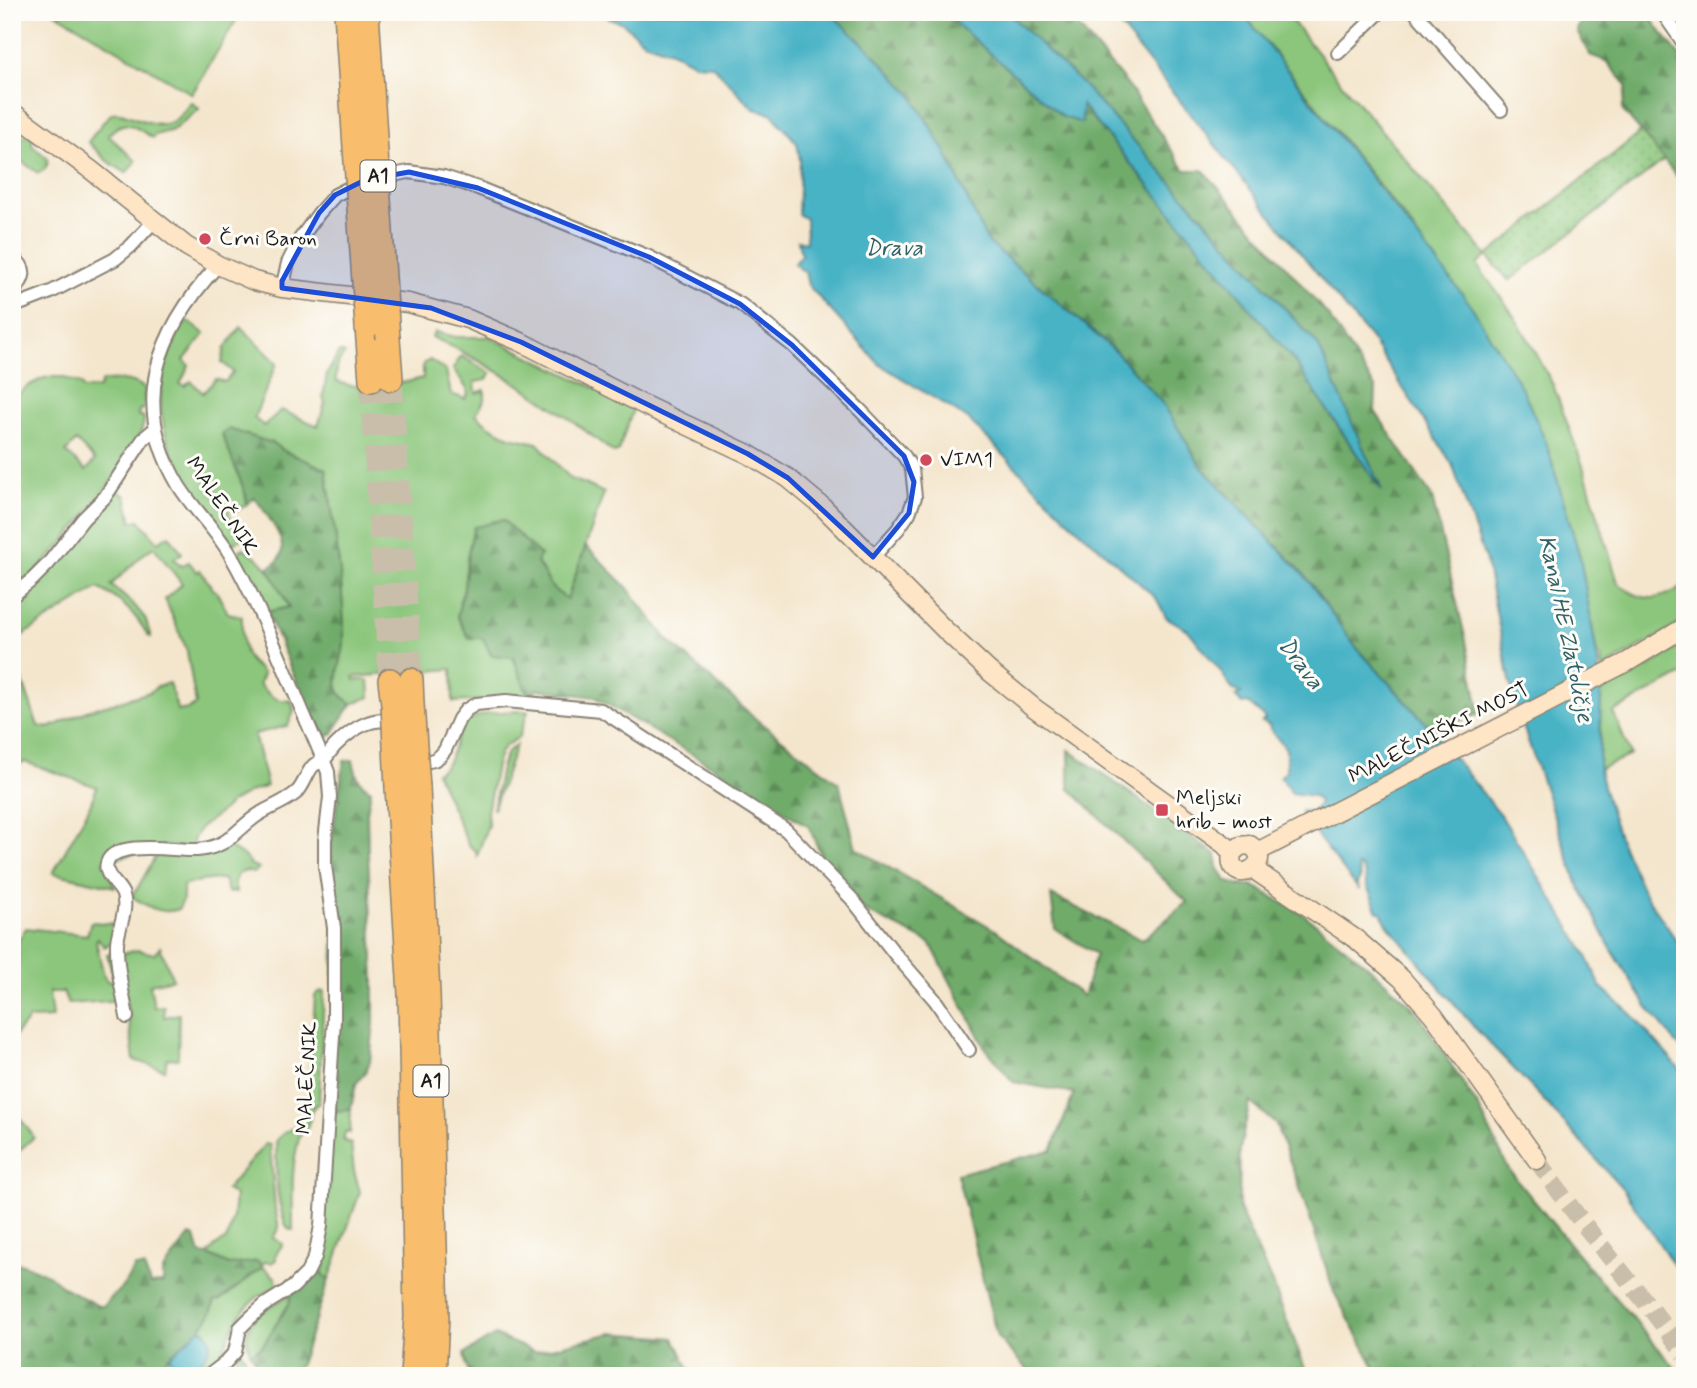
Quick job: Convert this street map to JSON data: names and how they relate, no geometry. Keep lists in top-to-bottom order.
{
  "streets": {
    "highway": ["A1"],
    "street": ["MALEČNIK", "MALEČNIŠKI MOST"]
  },
  "water": ["Drava", "Kanal HE Zlatoličje"],
  "places": {
    "other": ["Črni Baron", "VIM1"],
    "transit": ["Meljski hrib - most"]
  }
}
